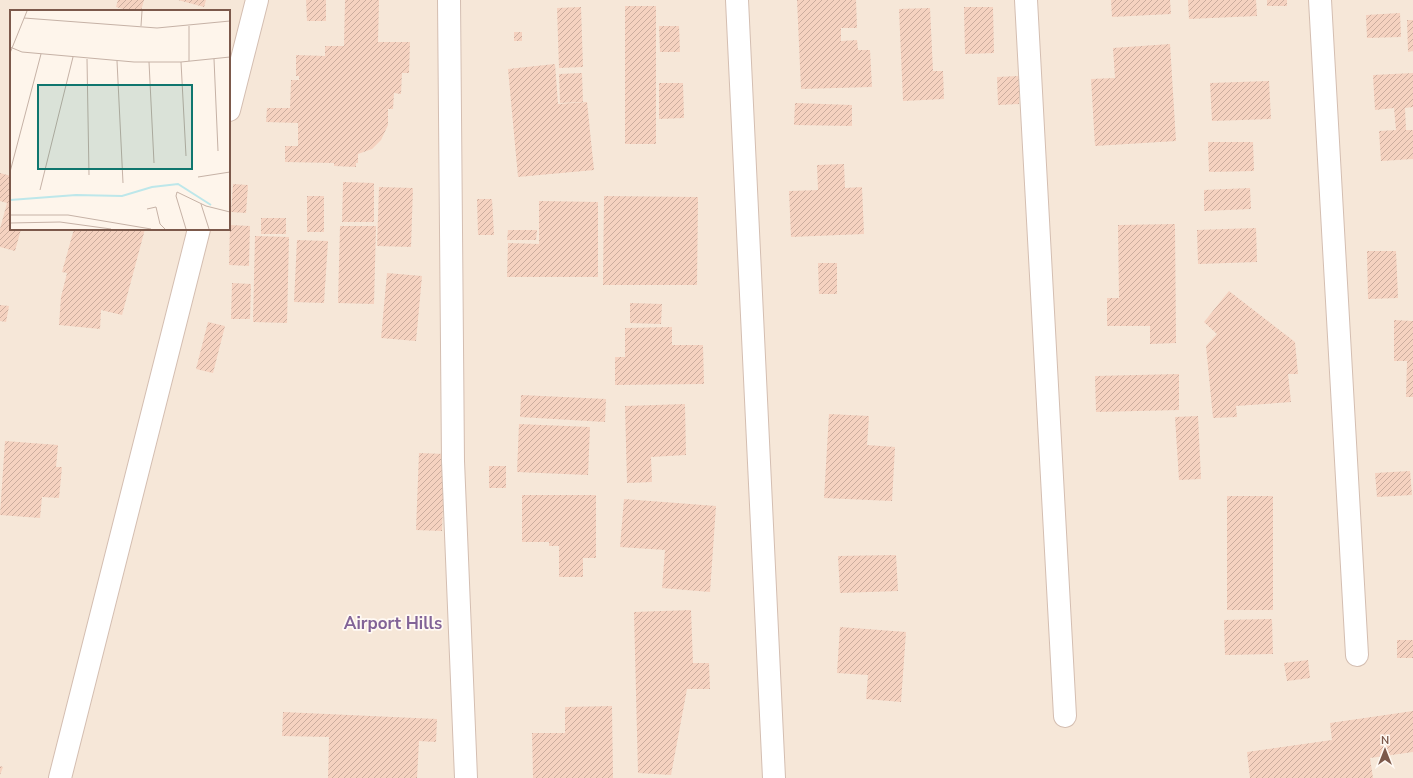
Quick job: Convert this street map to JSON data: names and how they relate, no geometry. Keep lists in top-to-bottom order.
{
  "districts": ["Airport Hills"],
  "north": "top"
}
